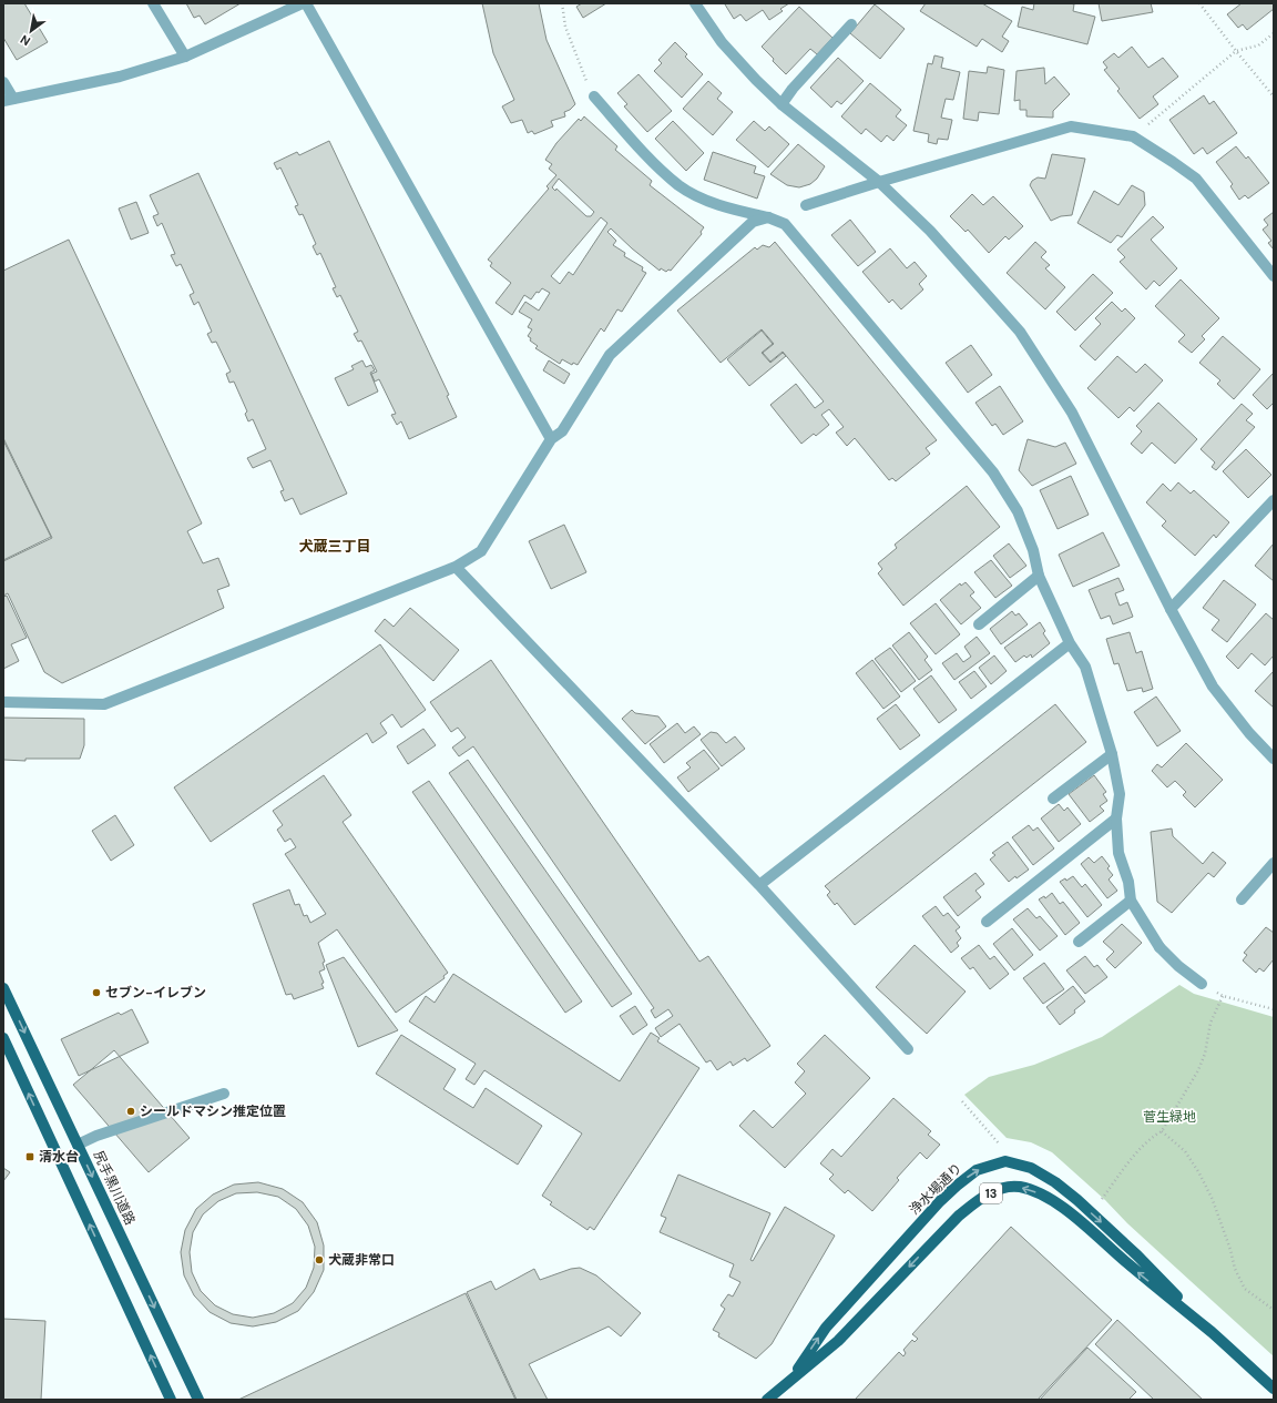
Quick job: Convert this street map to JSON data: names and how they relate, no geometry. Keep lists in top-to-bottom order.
{
  "streets": {
    "main road": ["尻手黒川道路", "浄水場通り", "13"]
  },
  "districts": ["犬蔵三丁目"],
  "parks": ["菅生緑地"],
  "places": {
    "other": ["セブン-イレブン", "シールドマシン推定位置", "犬蔵非常口"],
    "transit": ["清水台"]
  },
  "north": "bottom left"
}
